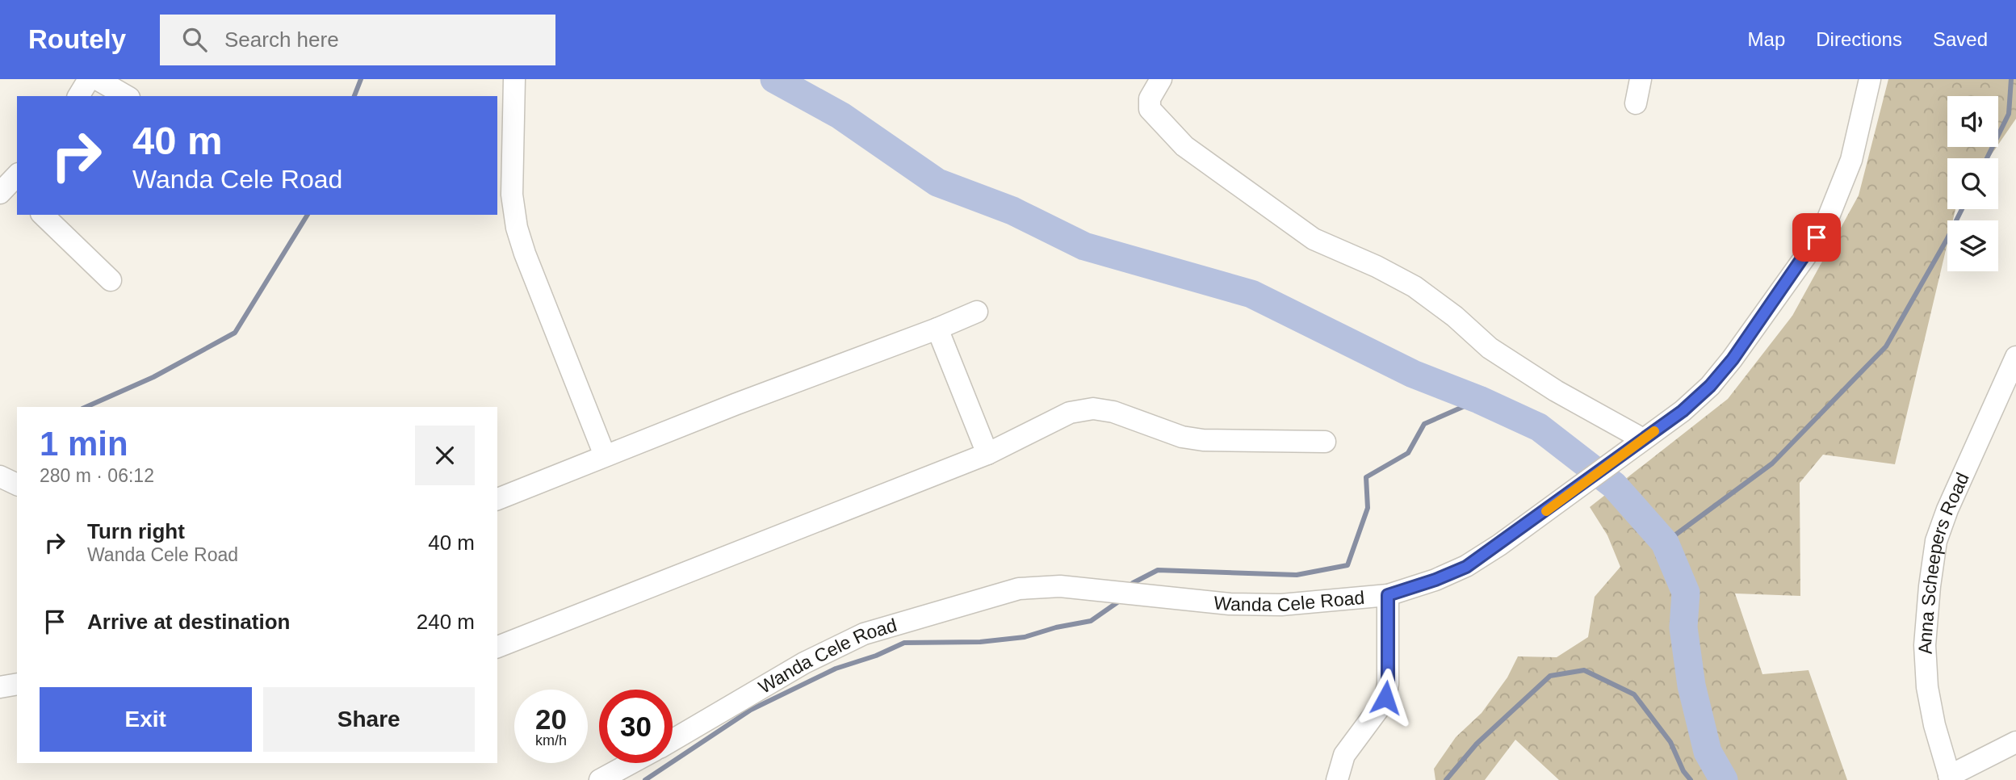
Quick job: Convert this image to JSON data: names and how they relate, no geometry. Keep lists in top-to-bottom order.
{
  "streets": {
    "street": ["Anna Scheepers Road", "Wanda Cele Road"]
  },
  "page": {
    "header": "Routely",
    "search": "Search here",
    "nav": ["Map", "Directions", "Saved"],
    "turn": ["40 m", "Wanda Cele Road"],
    "heading": ["1 min", "280 m · 06:12"],
    "list": [
      {
        "name": "Turn right",
        "note": "Wanda Cele Road",
        "value": "40 m"
      },
      {
        "name": "Arrive at destination",
        "value": "240 m"
      }
    ],
    "buttons": ["Exit", "Share"],
    "speed": "20 km/h",
    "limit": "30"
  }
}
